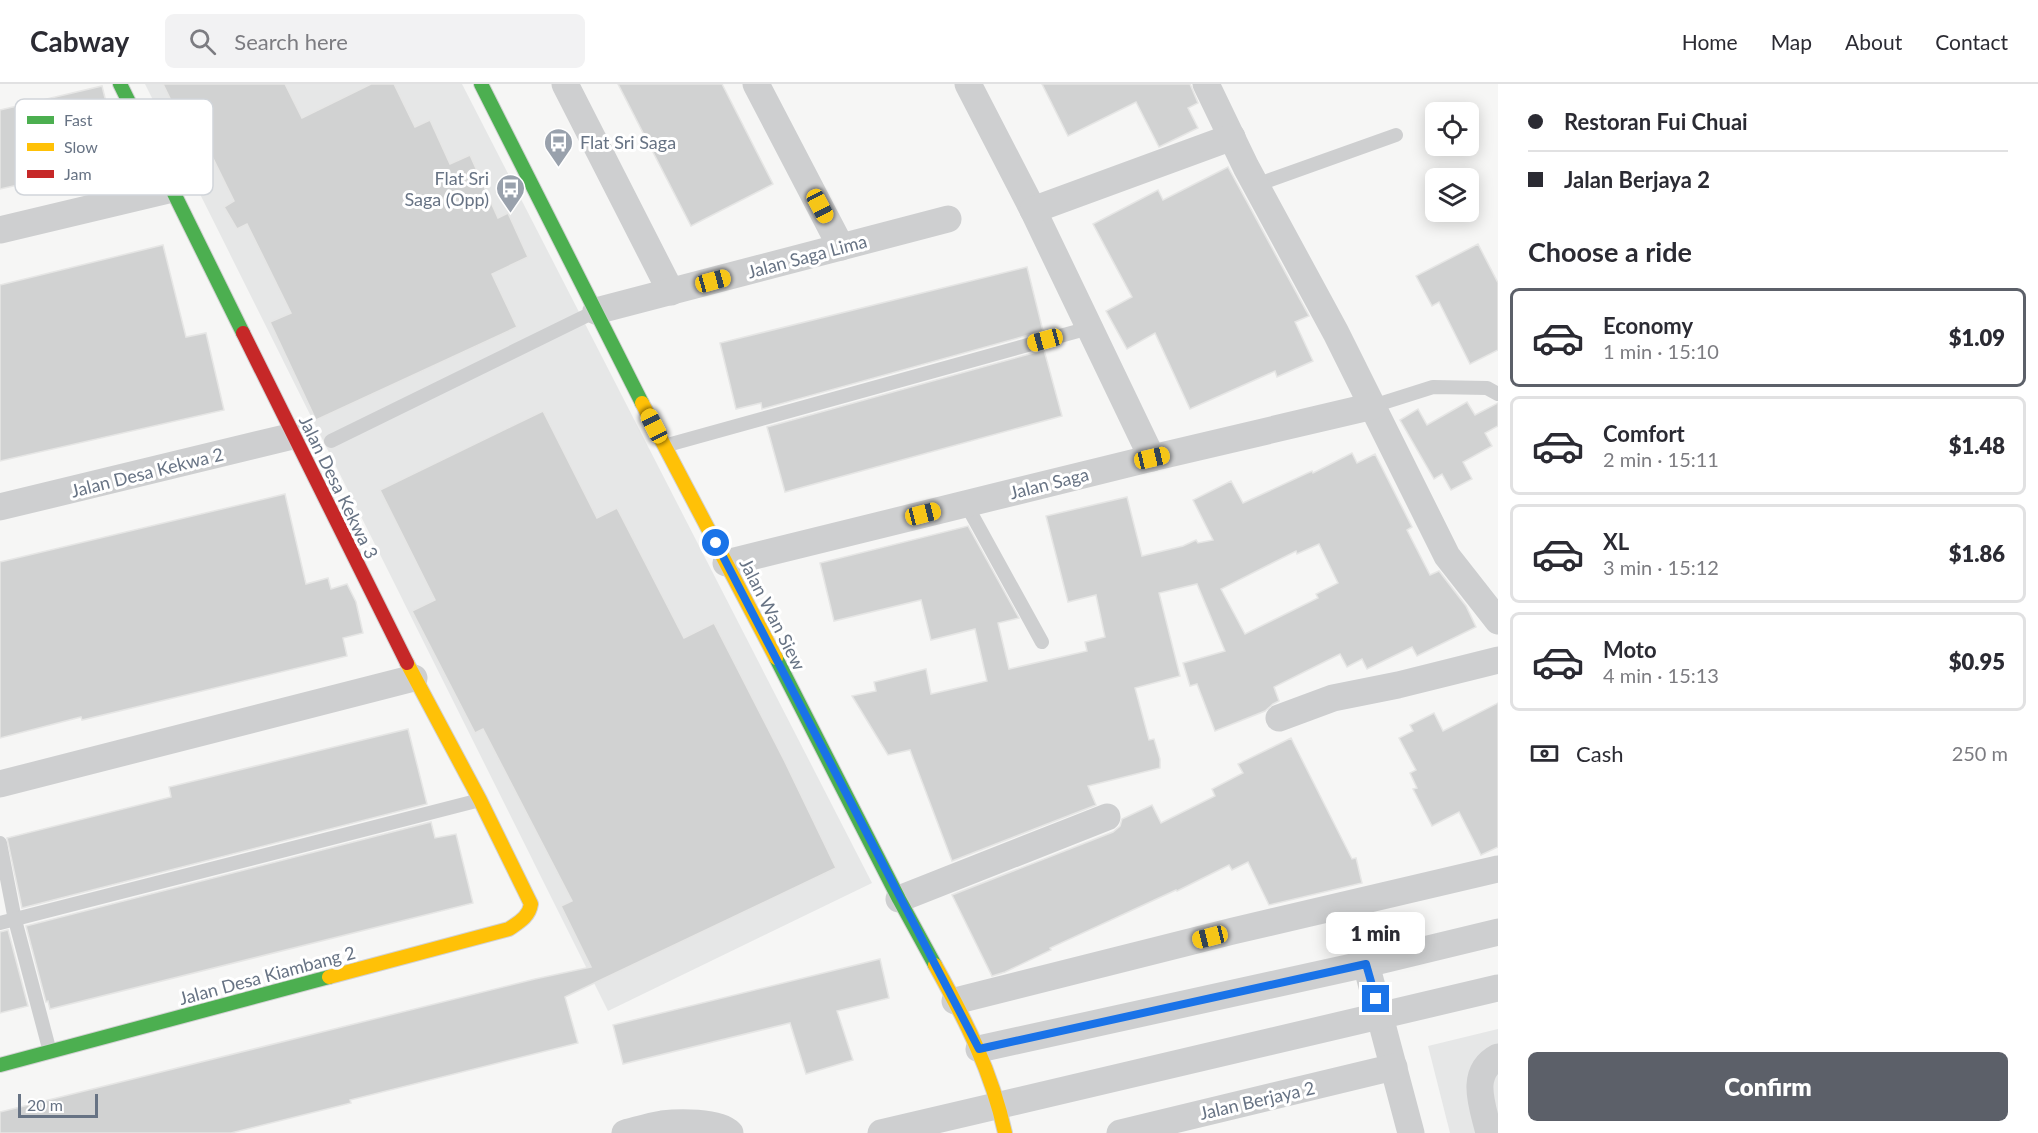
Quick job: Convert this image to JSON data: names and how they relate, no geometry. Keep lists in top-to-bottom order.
{
  "streets": {
    "street": [
      "Jalan Saga Lima",
      "Jalan Desa Kekwa 2",
      "Jalan Saga",
      "Jalan Desa Kekwa 3",
      "Jalan Wan Siew",
      "Jalan Desa Kiambang 2",
      "Jalan Berjaya 2"
    ]
  },
  "crossings": [
    ["Jalan Saga Lima", "Jalan Wan Siew"],
    ["Jalan Desa Kekwa 2", "Jalan Desa Kekwa 3"],
    ["Jalan Saga", "Jalan Wan Siew"],
    ["Jalan Desa Kekwa 3", "Jalan Desa Kiambang 2"]
  ],
  "places": {
    "bus stop": ["Flat Sri Saga", "Flat Sri Saga (Opp)"]
  },
  "legend": ["Fast", "Slow", "Jam"],
  "scale_bar": "20 m",
  "page": {
    "header": "Cabway",
    "search": "Search here",
    "nav": [
      "Home",
      "Map",
      "About",
      "Contact"
    ],
    "banner": ["Restoran Fui Chuai", "Jalan Berjaya 2"],
    "heading": "Choose a ride",
    "list": [
      {
        "name": "Economy",
        "note": "1 min · 15:10",
        "value": "$1.09"
      },
      {
        "name": "Comfort",
        "note": "2 min · 15:11",
        "value": "$1.48"
      },
      {
        "name": "XL",
        "note": "3 min · 15:12",
        "value": "$1.86"
      },
      {
        "name": "Moto",
        "note": "4 min · 15:13",
        "value": "$0.95"
      }
    ],
    "pay": ["Cash", "250 m"],
    "bubble": "1 min",
    "buttons": "Confirm",
    "scale": "20 m"
  }
}
